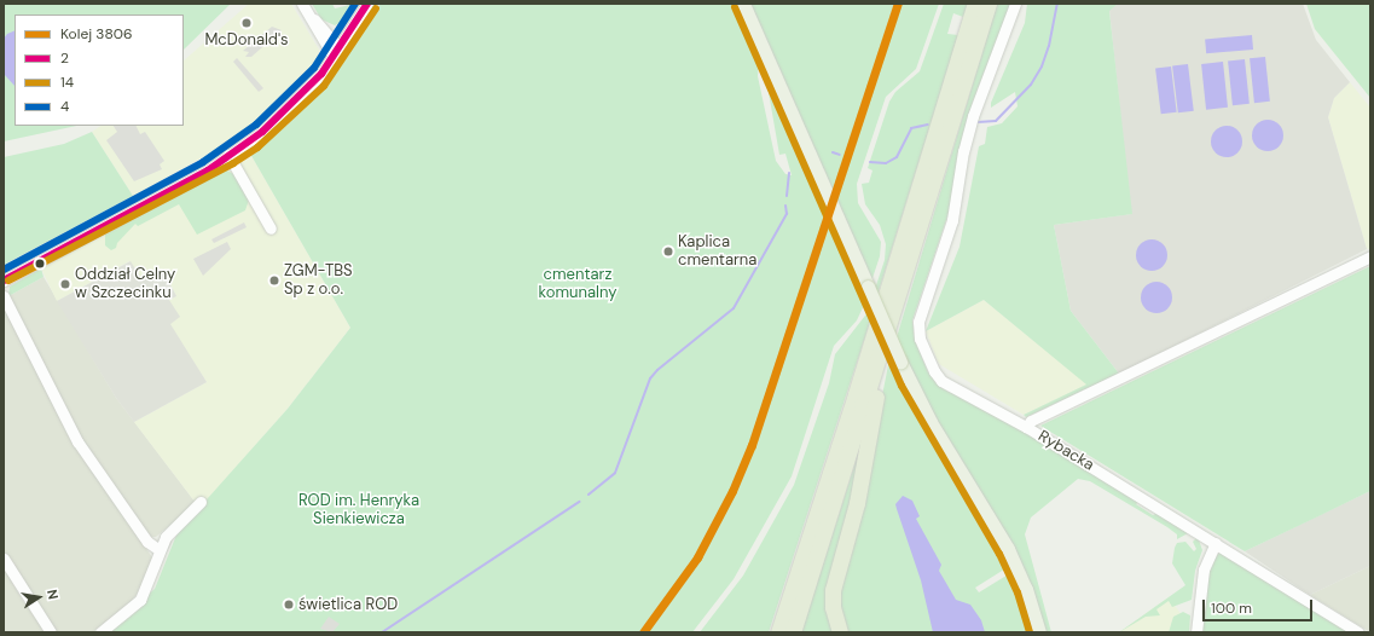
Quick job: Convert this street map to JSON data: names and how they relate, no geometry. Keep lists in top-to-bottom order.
{
  "streets": {
    "street": ["Rybacka"]
  },
  "parks": ["cmentarz komunalny", "ROD im. Henryka Sienkiewicza"],
  "places": [
    "McDonald's",
    "Kaplica cmentarna",
    "ZGM-TBS Sp z o.o.",
    "Oddział Celny w Szczecinku",
    "świetlica ROD"
  ],
  "lines": [
    "rail line 3806",
    "transit line 2",
    "transit line 4",
    "transit line 14"
  ],
  "legend": [
    "Kolej 3806",
    "2",
    "14",
    "4"
  ],
  "scale_bar": "100 m",
  "north": "right"
}
